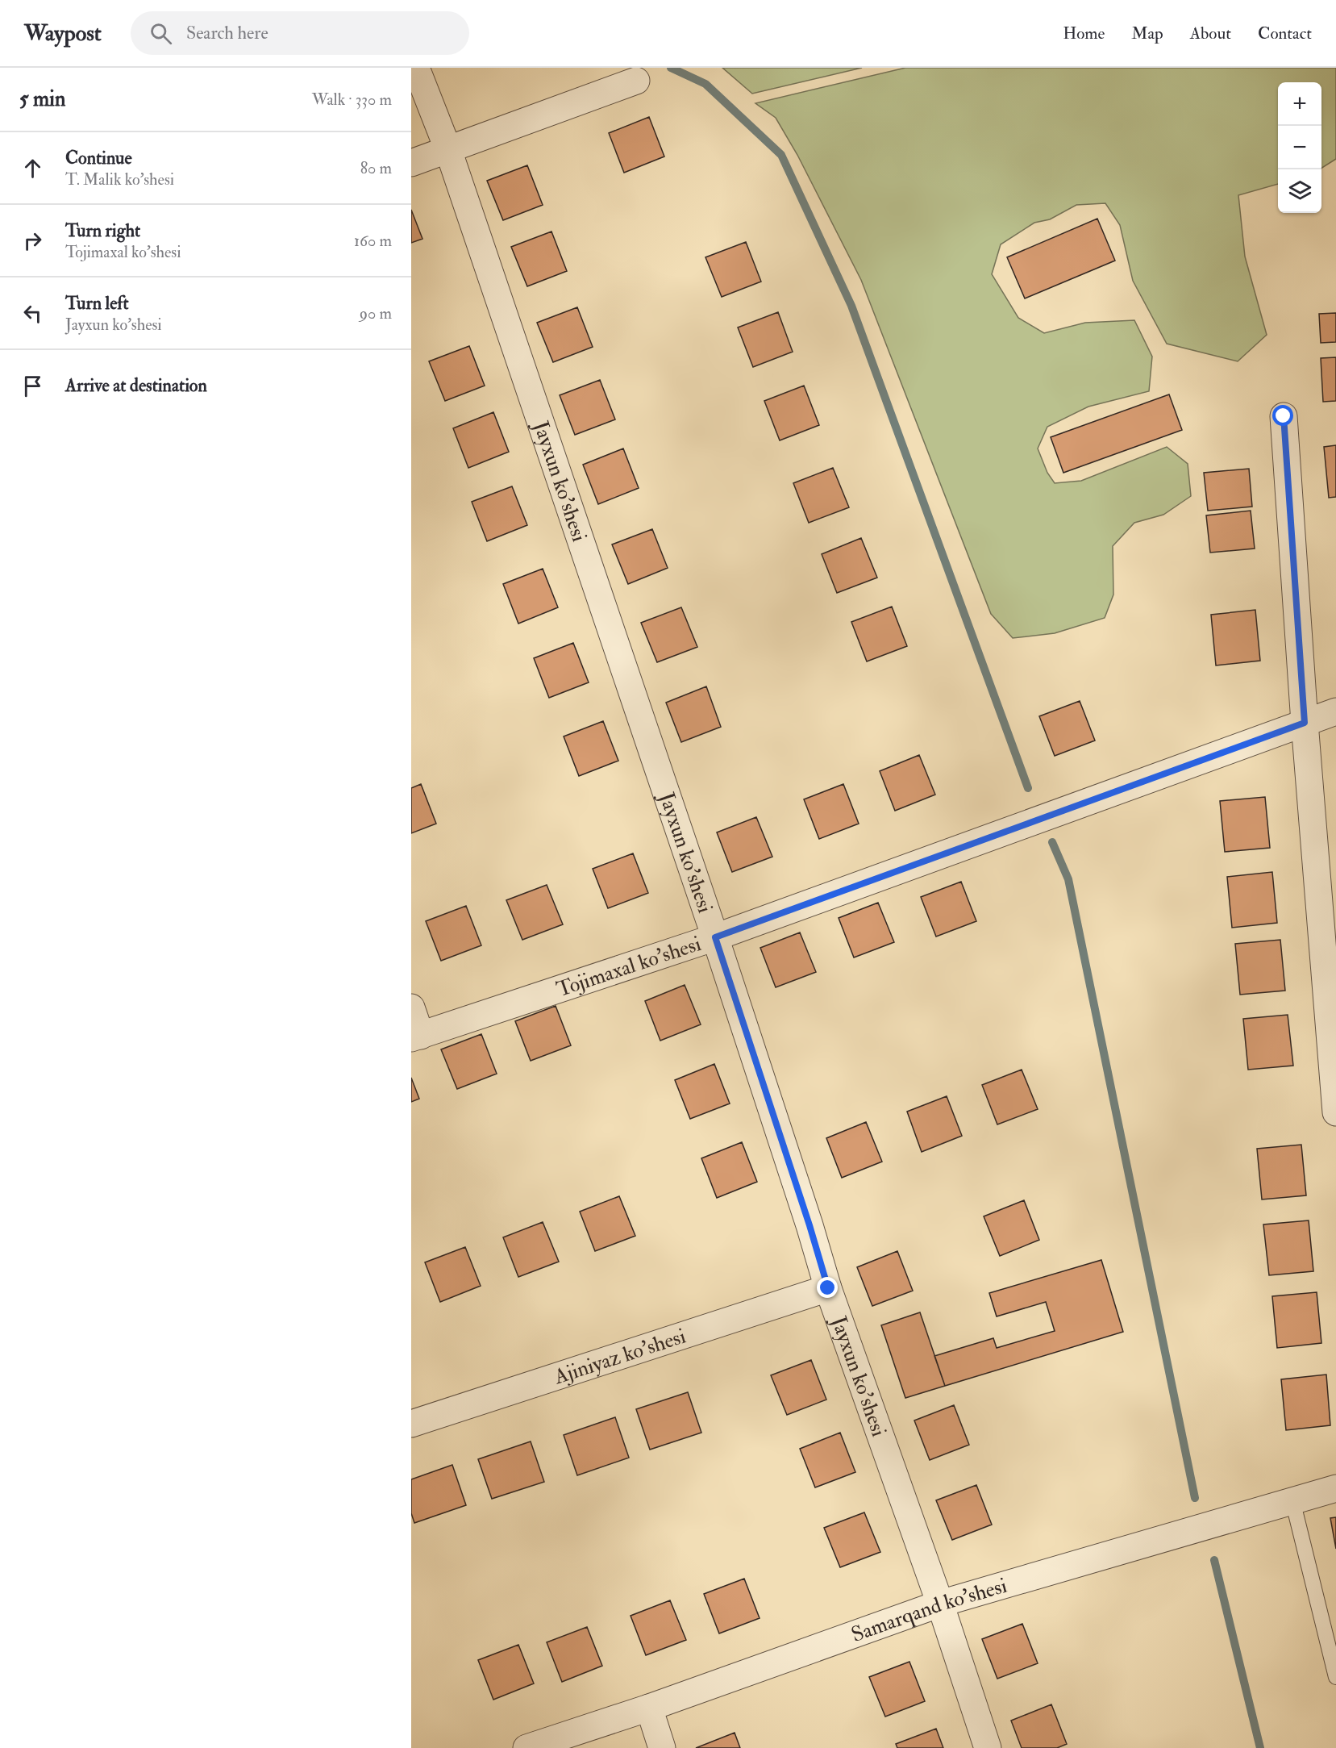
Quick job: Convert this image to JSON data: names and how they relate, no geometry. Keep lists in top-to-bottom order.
{
  "streets": {
    "street": [
      "Jayxun ko'shesi",
      "Tojimaxal ko'shesi",
      "Ajiniyaz ko'shesi",
      "Samarqand ko'shesi"
    ]
  },
  "crossings": [
    ["Jayxun ko'shesi", "Tojimaxal ko'shesi"],
    ["Jayxun ko'shesi", "Ajiniyaz ko'shesi"],
    ["Jayxun ko'shesi", "Samarqand ko'shesi"]
  ],
  "page": {
    "header": "Waypost",
    "search": "Search here",
    "nav": [
      "Home",
      "Map",
      "About",
      "Contact"
    ],
    "heading": ["5 min", "Walk · 330 m"],
    "map_buttons": ["+", "−"],
    "list": [
      ["Continue", "T. Malik ko'shesi", "80 m"],
      ["Turn right", "Tojimaxal ko'shesi", "160 m"],
      ["Turn left", "Jayxun ko'shesi", "90 m"],
      "Arrive at destination"
    ]
  }
}
